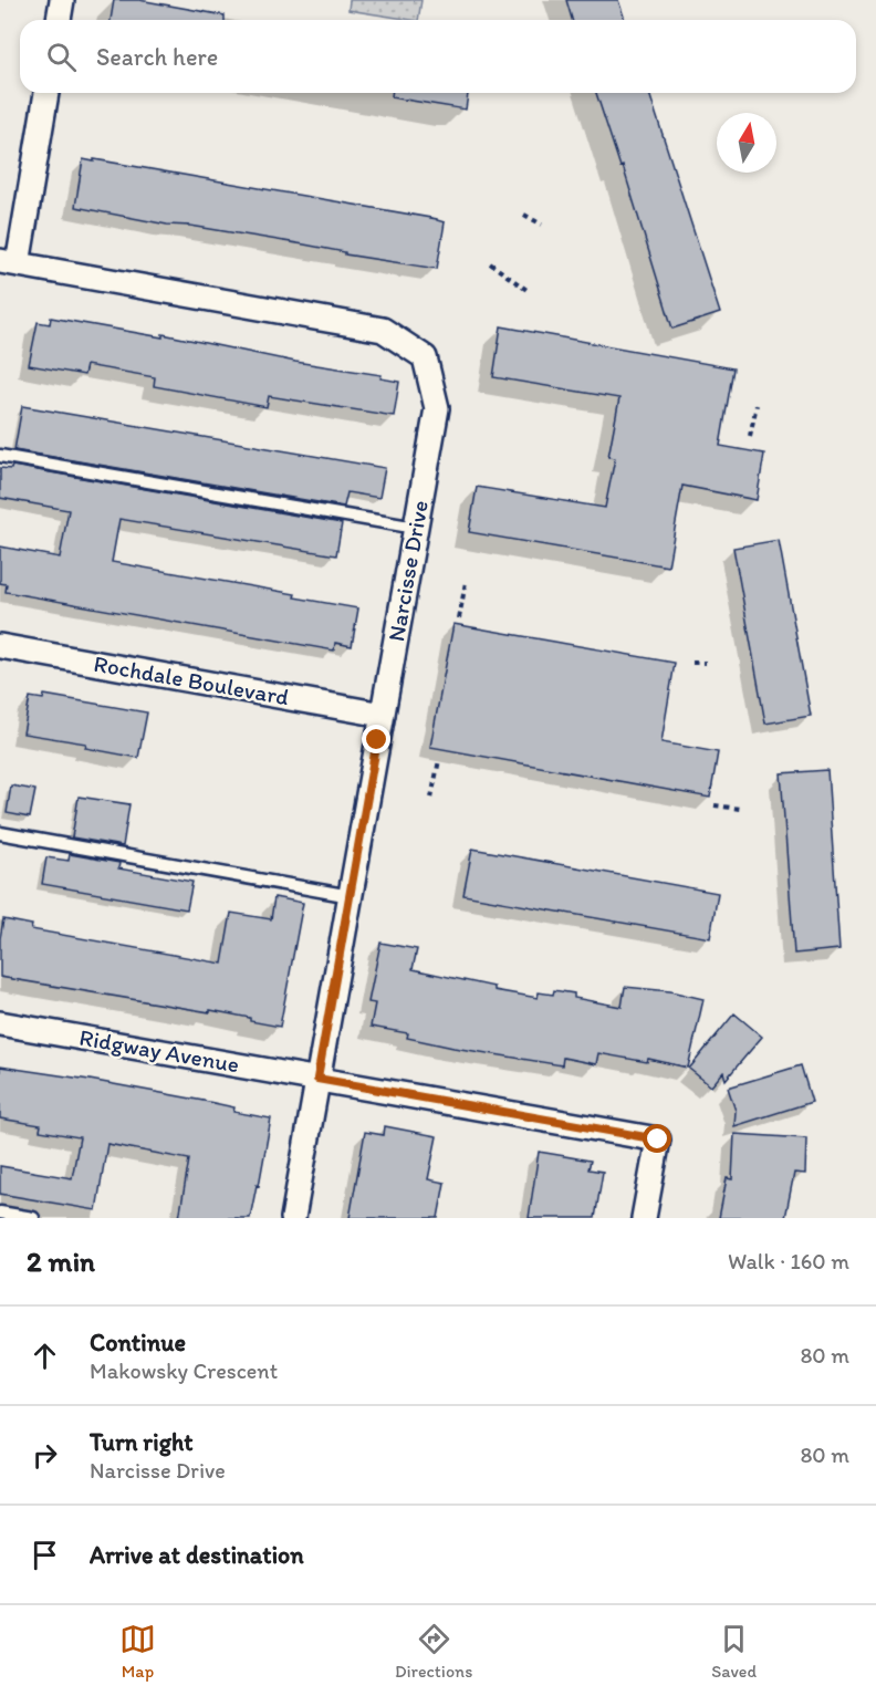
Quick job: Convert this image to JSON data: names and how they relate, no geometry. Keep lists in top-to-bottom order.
{
  "streets": {
    "street": ["Narcisse Drive", "Rochdale Boulevard", "Ridgway Avenue"]
  },
  "crossings": [
    ["Narcisse Drive", "Rochdale Boulevard"],
    ["Narcisse Drive", "Ridgway Avenue"]
  ],
  "north": "top",
  "page": {
    "search": "Search here",
    "heading": ["2 min", "Walk · 160 m"],
    "list": [
      ["Continue", "Makowsky Crescent", "80 m"],
      ["Turn right", "Narcisse Drive", "80 m"],
      "Arrive at destination"
    ],
    "nav": ["Map", "Directions", "Saved"]
  }
}
